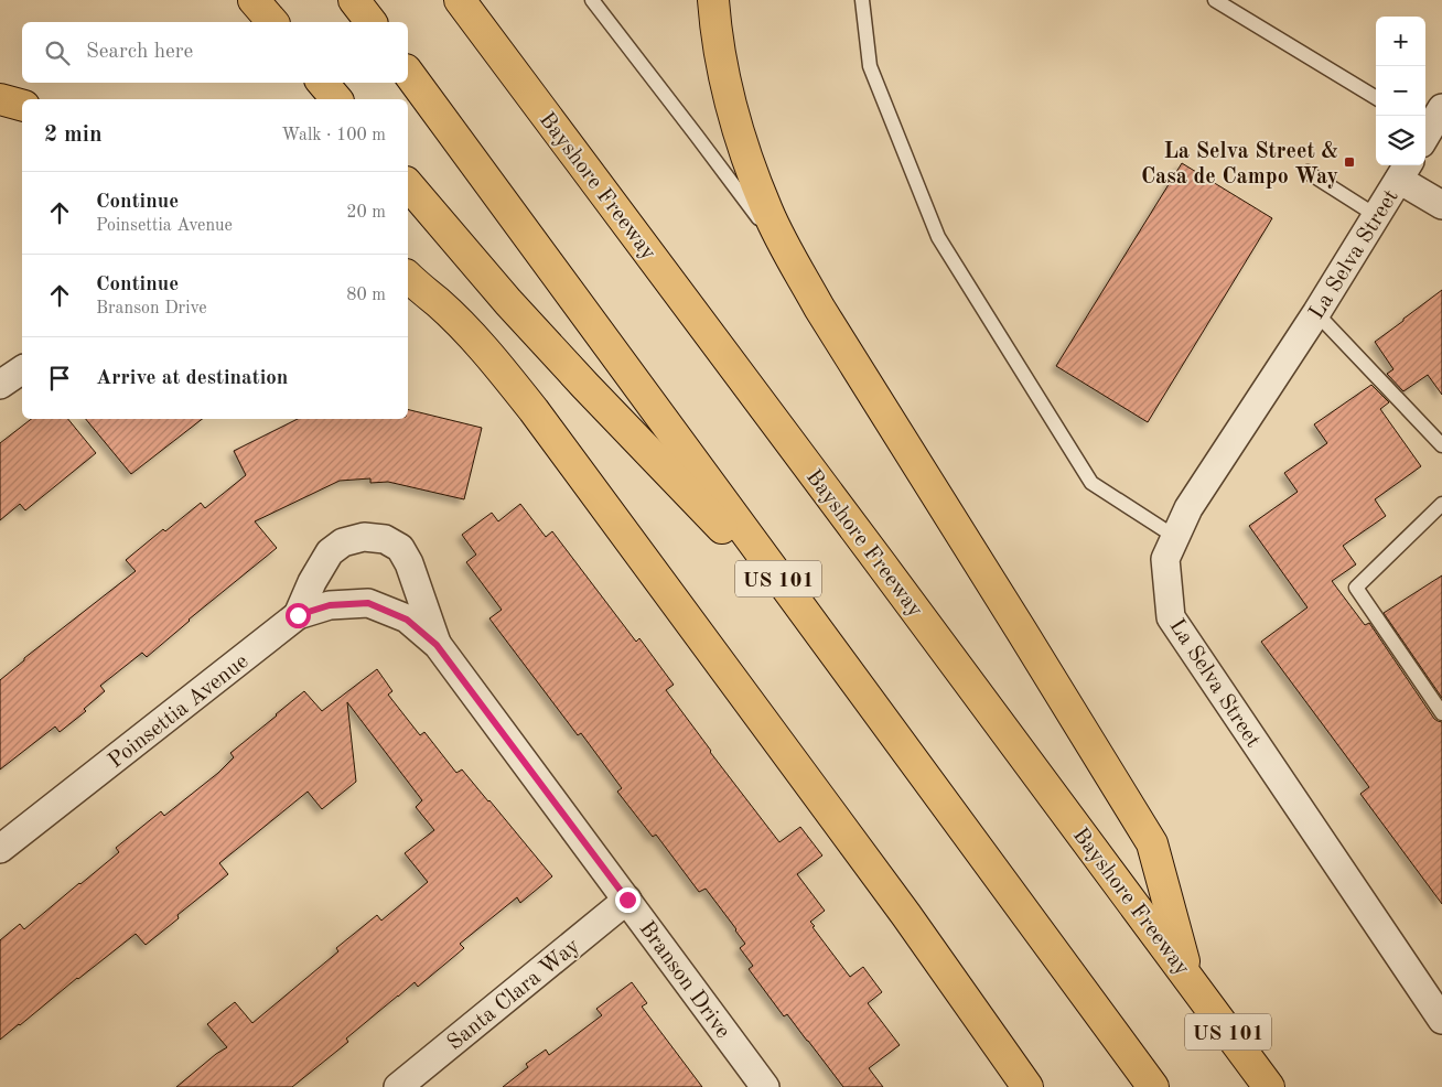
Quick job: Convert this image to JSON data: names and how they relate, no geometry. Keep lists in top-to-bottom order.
{
  "streets": {
    "highway": ["Bayshore Freeway", "US 101"],
    "street": [
      "La Selva Street",
      "Poinsettia Avenue",
      "Branson Drive",
      "Santa Clara Way"
    ]
  },
  "crossings": [
    ["Poinsettia Avenue", "Branson Drive"],
    ["Branson Drive", "Santa Clara Way"]
  ],
  "places": {
    "transit": ["La Selva Street & Casa de Campo Way"]
  },
  "page": {
    "map_buttons": ["+", "−"],
    "search": "Search here",
    "heading": ["2 min", "Walk · 100 m"],
    "list": [
      ["Continue", "Poinsettia Avenue", "20 m"],
      ["Continue", "Branson Drive", "80 m"],
      "Arrive at destination"
    ]
  }
}
